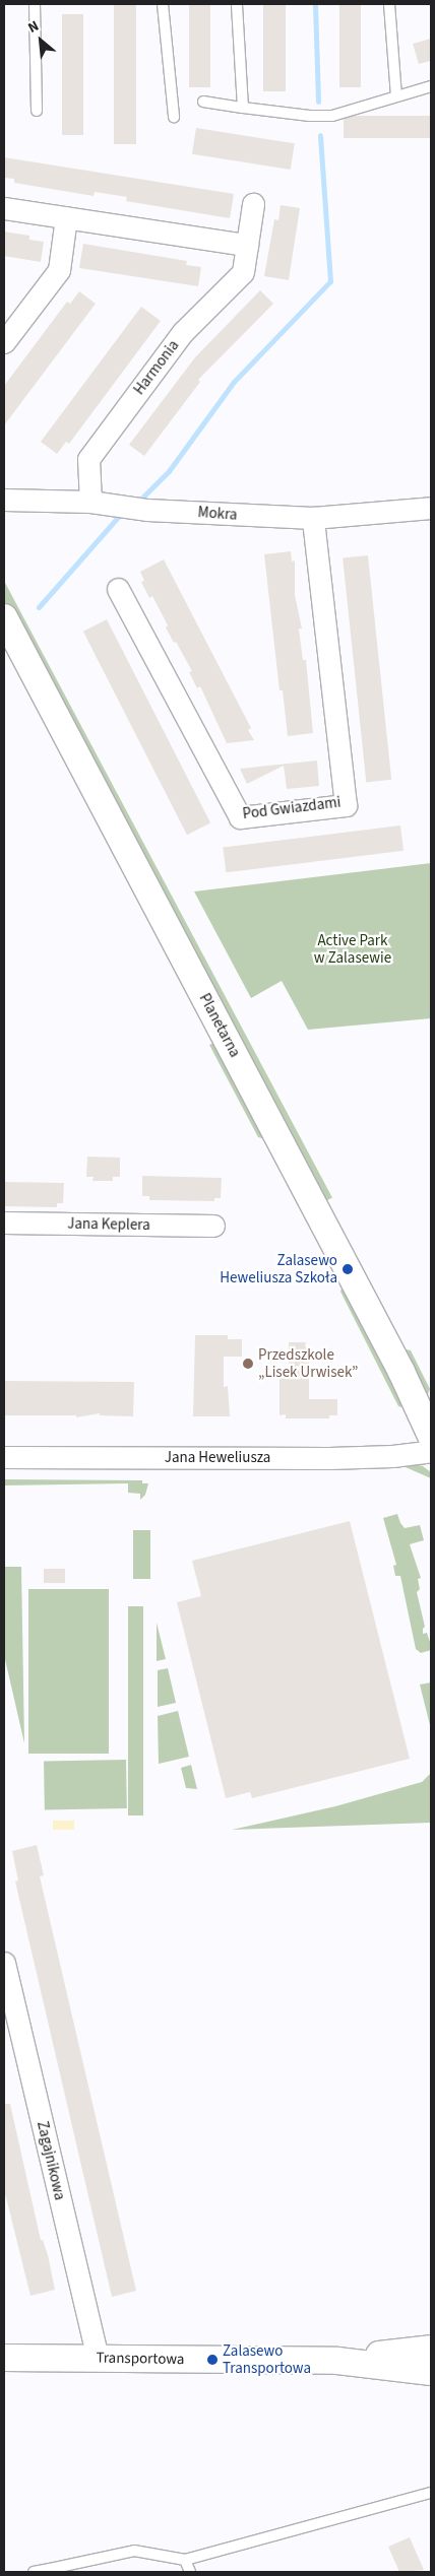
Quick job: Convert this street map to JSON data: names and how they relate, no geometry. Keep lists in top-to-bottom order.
{
  "streets": {
    "street": [
      "Harmonia",
      "Mokra",
      "Pod Gwiazdami",
      "Planetarna",
      "Jana Keplera",
      "Jana Heweliusza",
      "Zagajnikowa",
      "Transportowa"
    ]
  },
  "crossings": [
    ["Harmonia", "Mokra"],
    ["Mokra", "Pod Gwiazdami"],
    ["Zagajnikowa", "Transportowa"]
  ],
  "parks": ["Active Park w Zalasewie"],
  "places": ["Zalasewo Heweliusza Szkoła", "Przedszkole „Lisek Urwisek”", "Zalasewo Transportowa"],
  "north": "top left"
}
